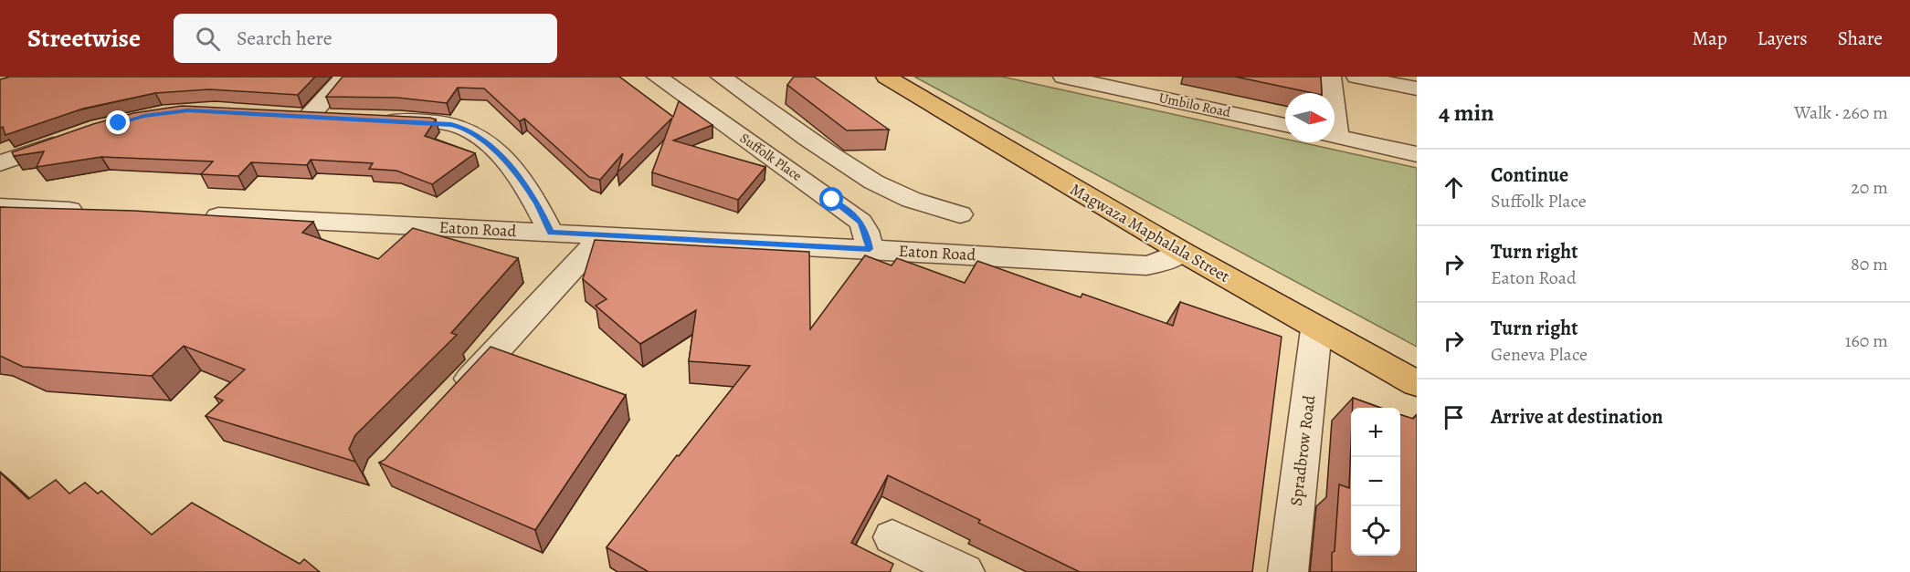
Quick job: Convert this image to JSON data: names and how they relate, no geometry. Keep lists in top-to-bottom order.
{
  "streets": {
    "main road": ["Magwaza Maphalala Street"],
    "street": [
      "Umbilo Road",
      "Suffolk Place",
      "Eaton Road",
      "Spradbrow Road"
    ]
  },
  "crossings": [
    ["Suffolk Place", "Eaton Road"],
    ["Eaton Road", "Magwaza Maphalala Street"],
    ["Magwaza Maphalala Street", "Spradbrow Road"]
  ],
  "north": "right",
  "page": {
    "header": "Streetwise",
    "search": "Search here",
    "nav": ["Map", "Layers", "Share"],
    "heading": ["4 min", "Walk · 260 m"],
    "list": [
      ["Continue", "Suffolk Place", "20 m"],
      ["Turn right", "Eaton Road", "80 m"],
      ["Turn right", "Geneva Place", "160 m"],
      "Arrive at destination"
    ],
    "map_buttons": ["+", "−"]
  }
}
